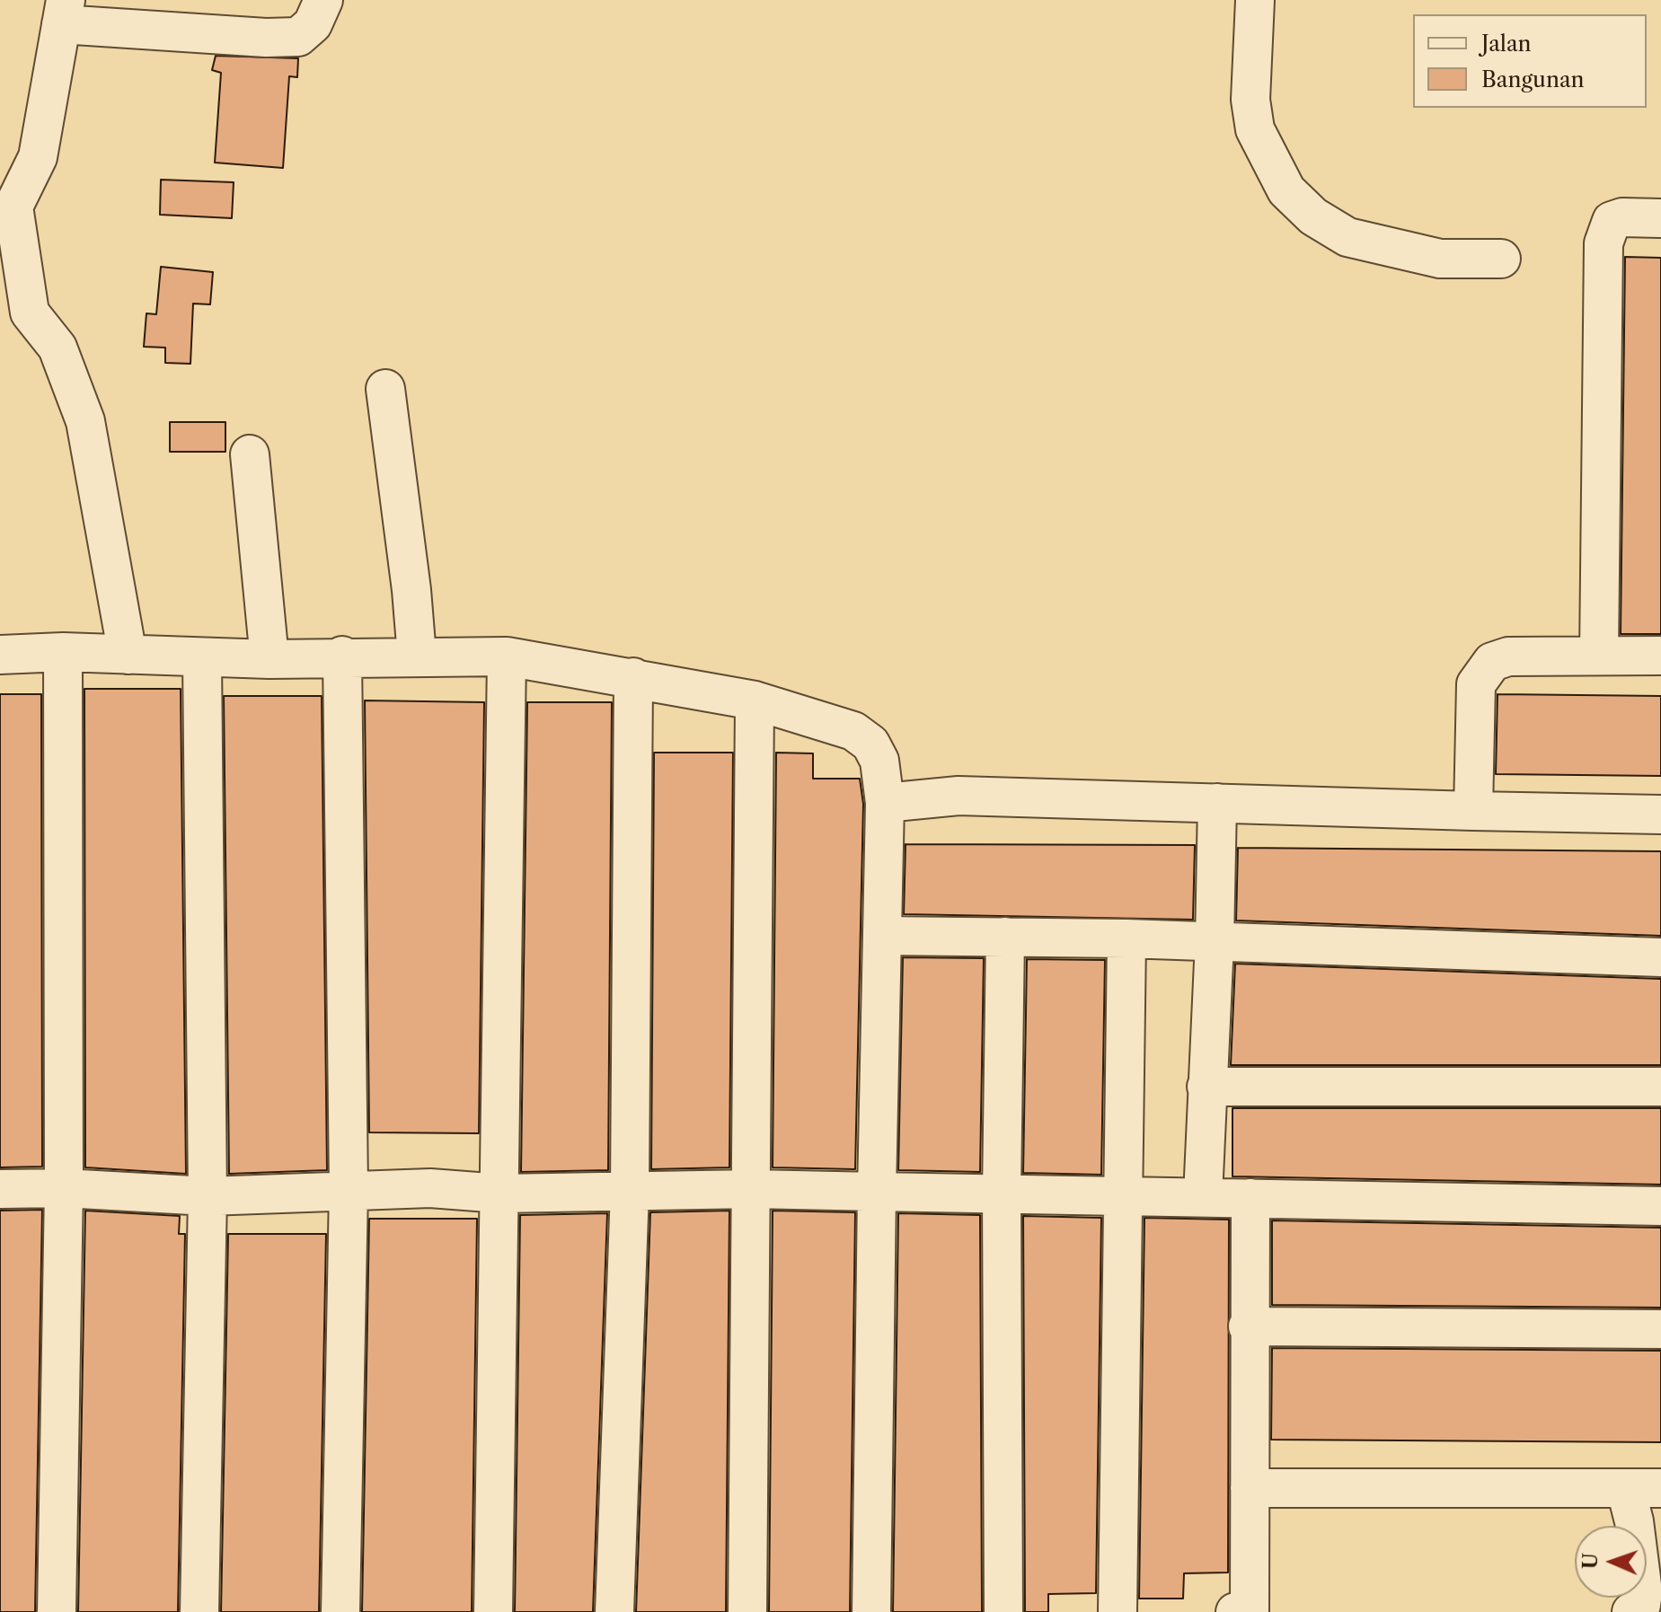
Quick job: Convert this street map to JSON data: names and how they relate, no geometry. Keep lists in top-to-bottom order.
{
  "legend": ["Jalan", "Bangunan"],
  "north": "left"
}
